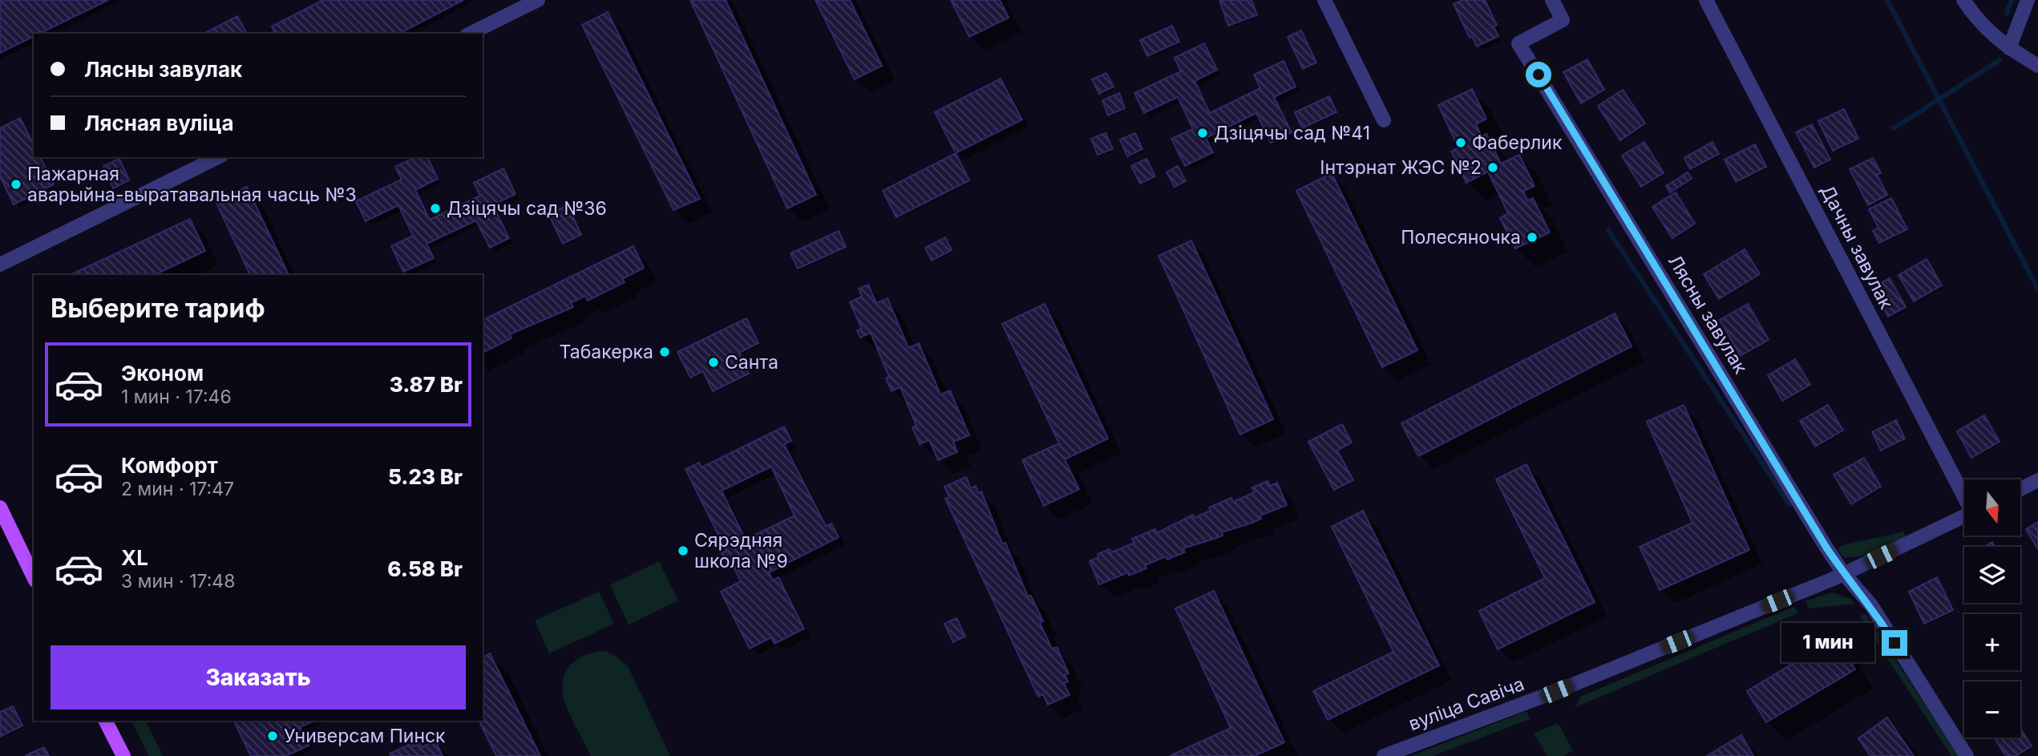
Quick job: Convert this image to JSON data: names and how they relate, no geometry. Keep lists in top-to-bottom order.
{
  "streets": {
    "street": ["Дачны завулак", "Лясны завулак", "вуліца Савіча"]
  },
  "crossings": [
    ["Лясны завулак", "вуліца Савіча"]
  ],
  "places": [
    "Дзіцячы сад №41",
    "Фаберлик",
    "Інтэрнат ЖЭС №2",
    "Пажарная аварыйна-выратавальная часць №3",
    "Дзіцячы сад №36",
    "Полесяночка",
    "Табакерка",
    "Санта",
    "Сярэдняя школа №9",
    "Универсам Пинск"
  ],
  "north": "bottom",
  "page": {
    "banner": ["Лясны завулак", "Лясная вуліца"],
    "heading": "Выберите тариф",
    "list": [
      {
        "name": "Эконом",
        "note": "1 мин · 17:46",
        "value": "3.87 Br"
      },
      {
        "name": "Комфорт",
        "note": "2 мин · 17:47",
        "value": "5.23 Br"
      },
      {
        "name": "XL",
        "note": "3 мин · 17:48",
        "value": "6.58 Br"
      }
    ],
    "map_buttons": ["+", "−"],
    "bubble": "1 мин",
    "buttons": "Заказать"
  }
}
